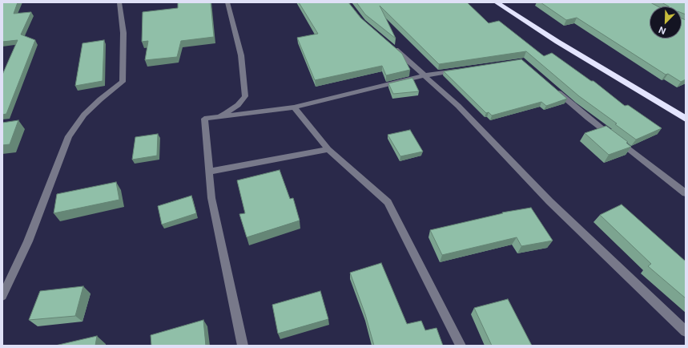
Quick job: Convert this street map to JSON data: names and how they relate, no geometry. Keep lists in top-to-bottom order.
{
  "north": "bottom left"
}
